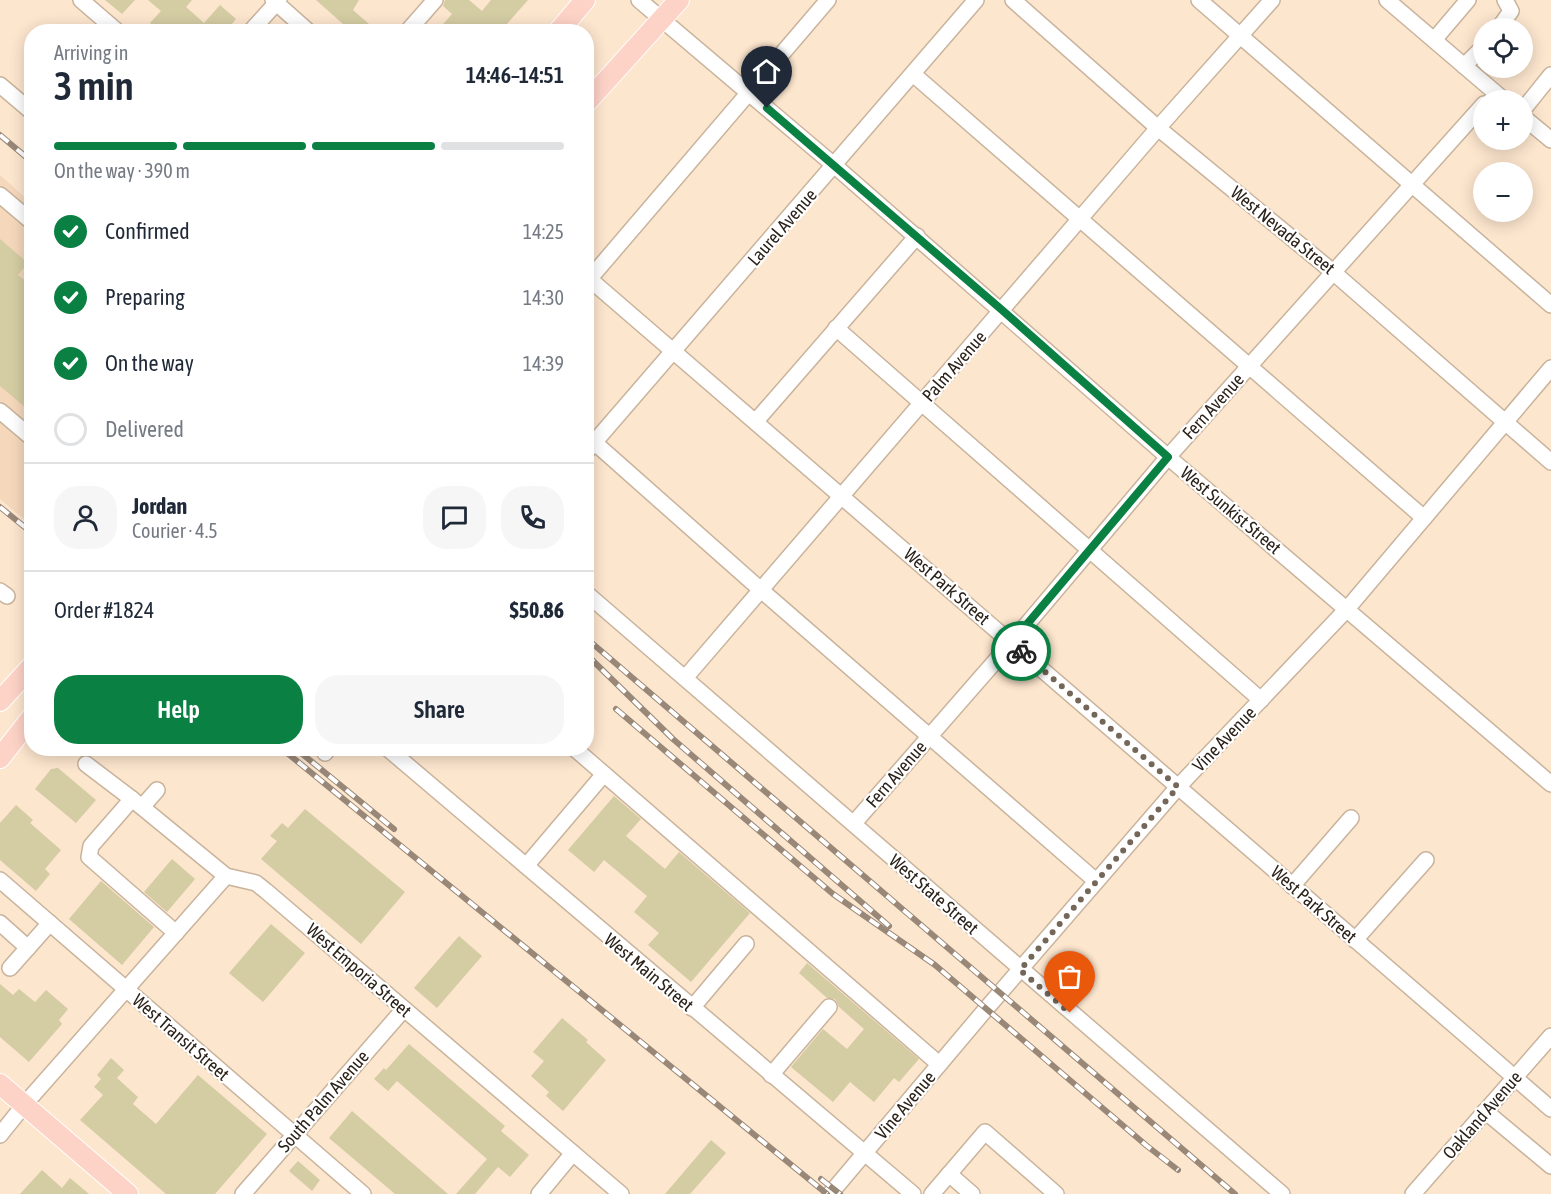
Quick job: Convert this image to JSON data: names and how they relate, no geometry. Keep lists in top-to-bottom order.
{
  "streets": {
    "street": [
      "Laurel Avenue",
      "West Nevada Street",
      "Palm Avenue",
      "Fern Avenue",
      "West Sunkist Street",
      "West Park Street",
      "Vine Avenue",
      "West State Street",
      "West Emporia Street",
      "West Main Street",
      "West Transit Street",
      "South Palm Avenue",
      "Oakland Avenue"
    ]
  },
  "crossings": [
    ["Laurel Avenue", "West Sunkist Street"],
    ["Laurel Avenue", "West Park Street"],
    ["West Nevada Street", "Palm Avenue"],
    ["West Nevada Street", "Fern Avenue"],
    ["West Nevada Street", "Vine Avenue"],
    ["Palm Avenue", "West Sunkist Street"],
    ["Palm Avenue", "West Park Street"],
    ["Palm Avenue", "West State Street"],
    ["Fern Avenue", "West Sunkist Street"],
    ["Fern Avenue", "West Park Street"],
    ["Fern Avenue", "West State Street"],
    ["West Sunkist Street", "Vine Avenue"],
    ["West Park Street", "Vine Avenue"],
    ["West Park Street", "Oakland Avenue"],
    ["Vine Avenue", "West State Street"],
    ["Vine Avenue", "West Main Street"],
    ["West Emporia Street", "South Palm Avenue"],
    ["West Transit Street", "South Palm Avenue"]
  ],
  "page": {
    "map_buttons": ["+", "−"],
    "heading": ["3 min", "Arriving in", "14:46–14:51"],
    "panel": [
      "Jordan",
      "Courier · 4.5",
      "Order #1824",
      "$50.86"
    ],
    "bar": "On the way · 390 m",
    "list": [
      ["Confirmed", "14:25"],
      ["Preparing", "14:30"],
      ["On the way", "14:39"],
      "Delivered"
    ],
    "buttons": ["Help", "Share"]
  }
}
